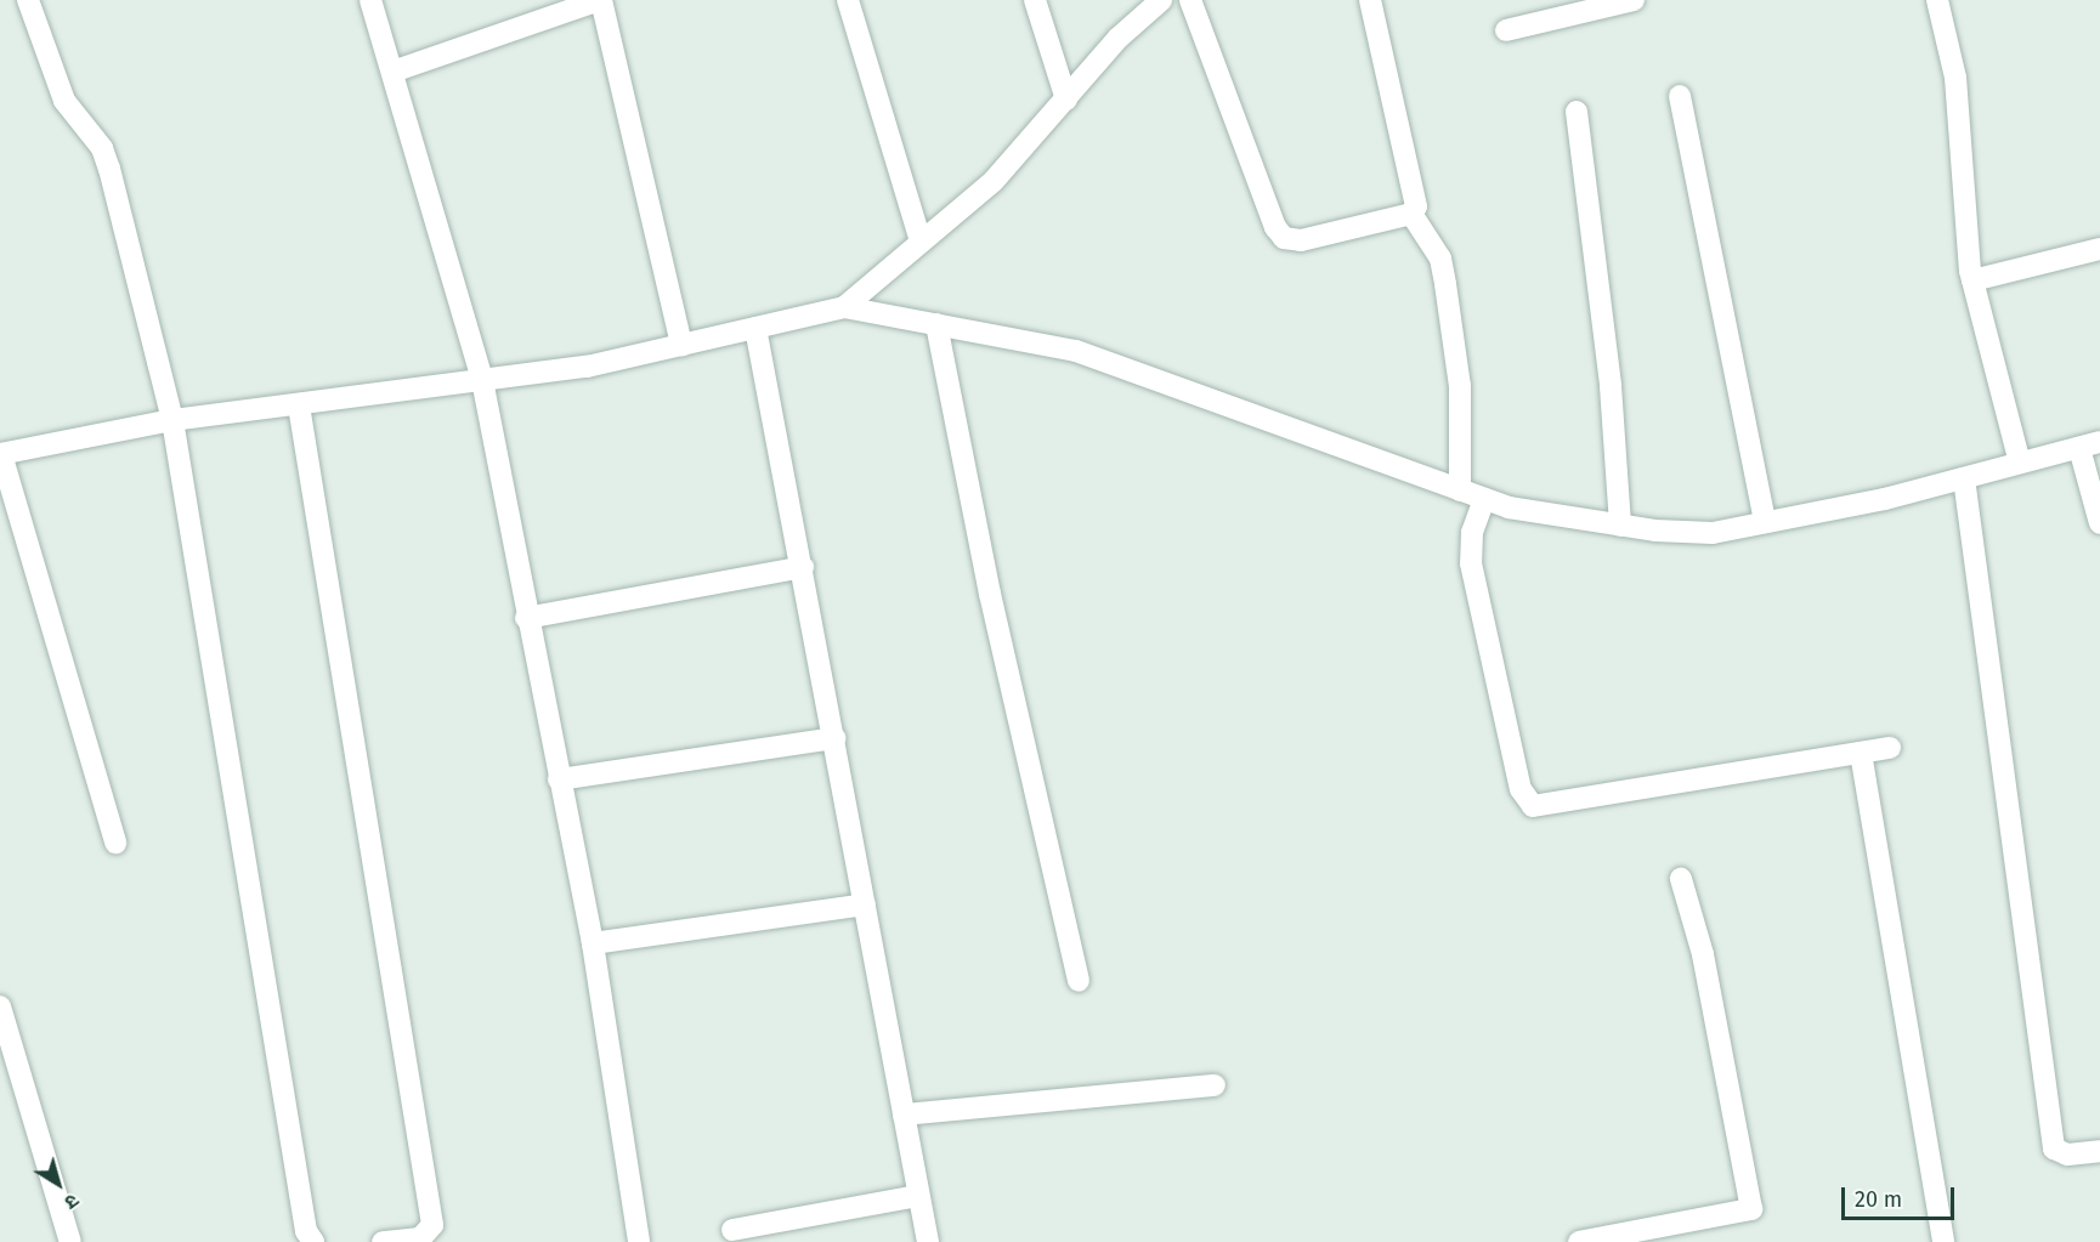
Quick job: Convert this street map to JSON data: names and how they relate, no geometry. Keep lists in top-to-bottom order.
{
  "scale_bar": "20 m",
  "north": "bottom right"
}
